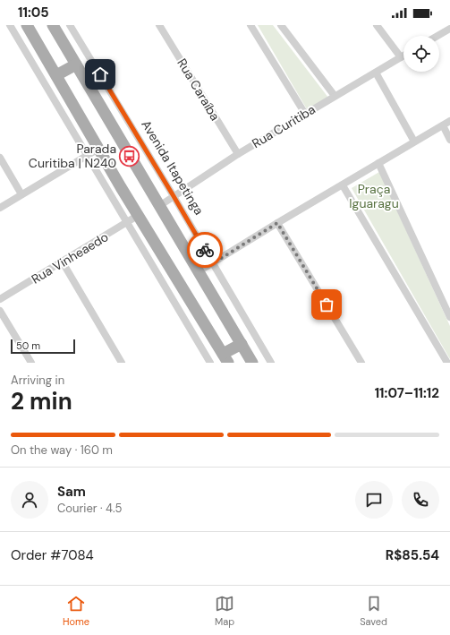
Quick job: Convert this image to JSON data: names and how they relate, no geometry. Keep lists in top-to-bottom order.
{
  "streets": {
    "street": [
      "Rua Caraíba",
      "Rua Curitiba",
      "Avenida Itapetinga",
      "Rua Vinheaedo"
    ]
  },
  "crossings": [
    ["Rua Caraíba", "Rua Curitiba"],
    ["Rua Curitiba", "Avenida Itapetinga"]
  ],
  "parks": ["Praça Iguaragu"],
  "places": {
    "bus stop": ["Parada Curitiba | N240"]
  },
  "scale_bar": "50 m",
  "page": {
    "status": "11:05",
    "scale": "50 m",
    "heading": ["2 min", "Arriving in", "11:07–11:12"],
    "panel": [
      "Sam",
      "Courier · 4.5",
      "Order #7084",
      "R$85.54"
    ],
    "bar": "On the way · 160 m",
    "tabs": ["Home", "Map", "Saved"]
  }
}
